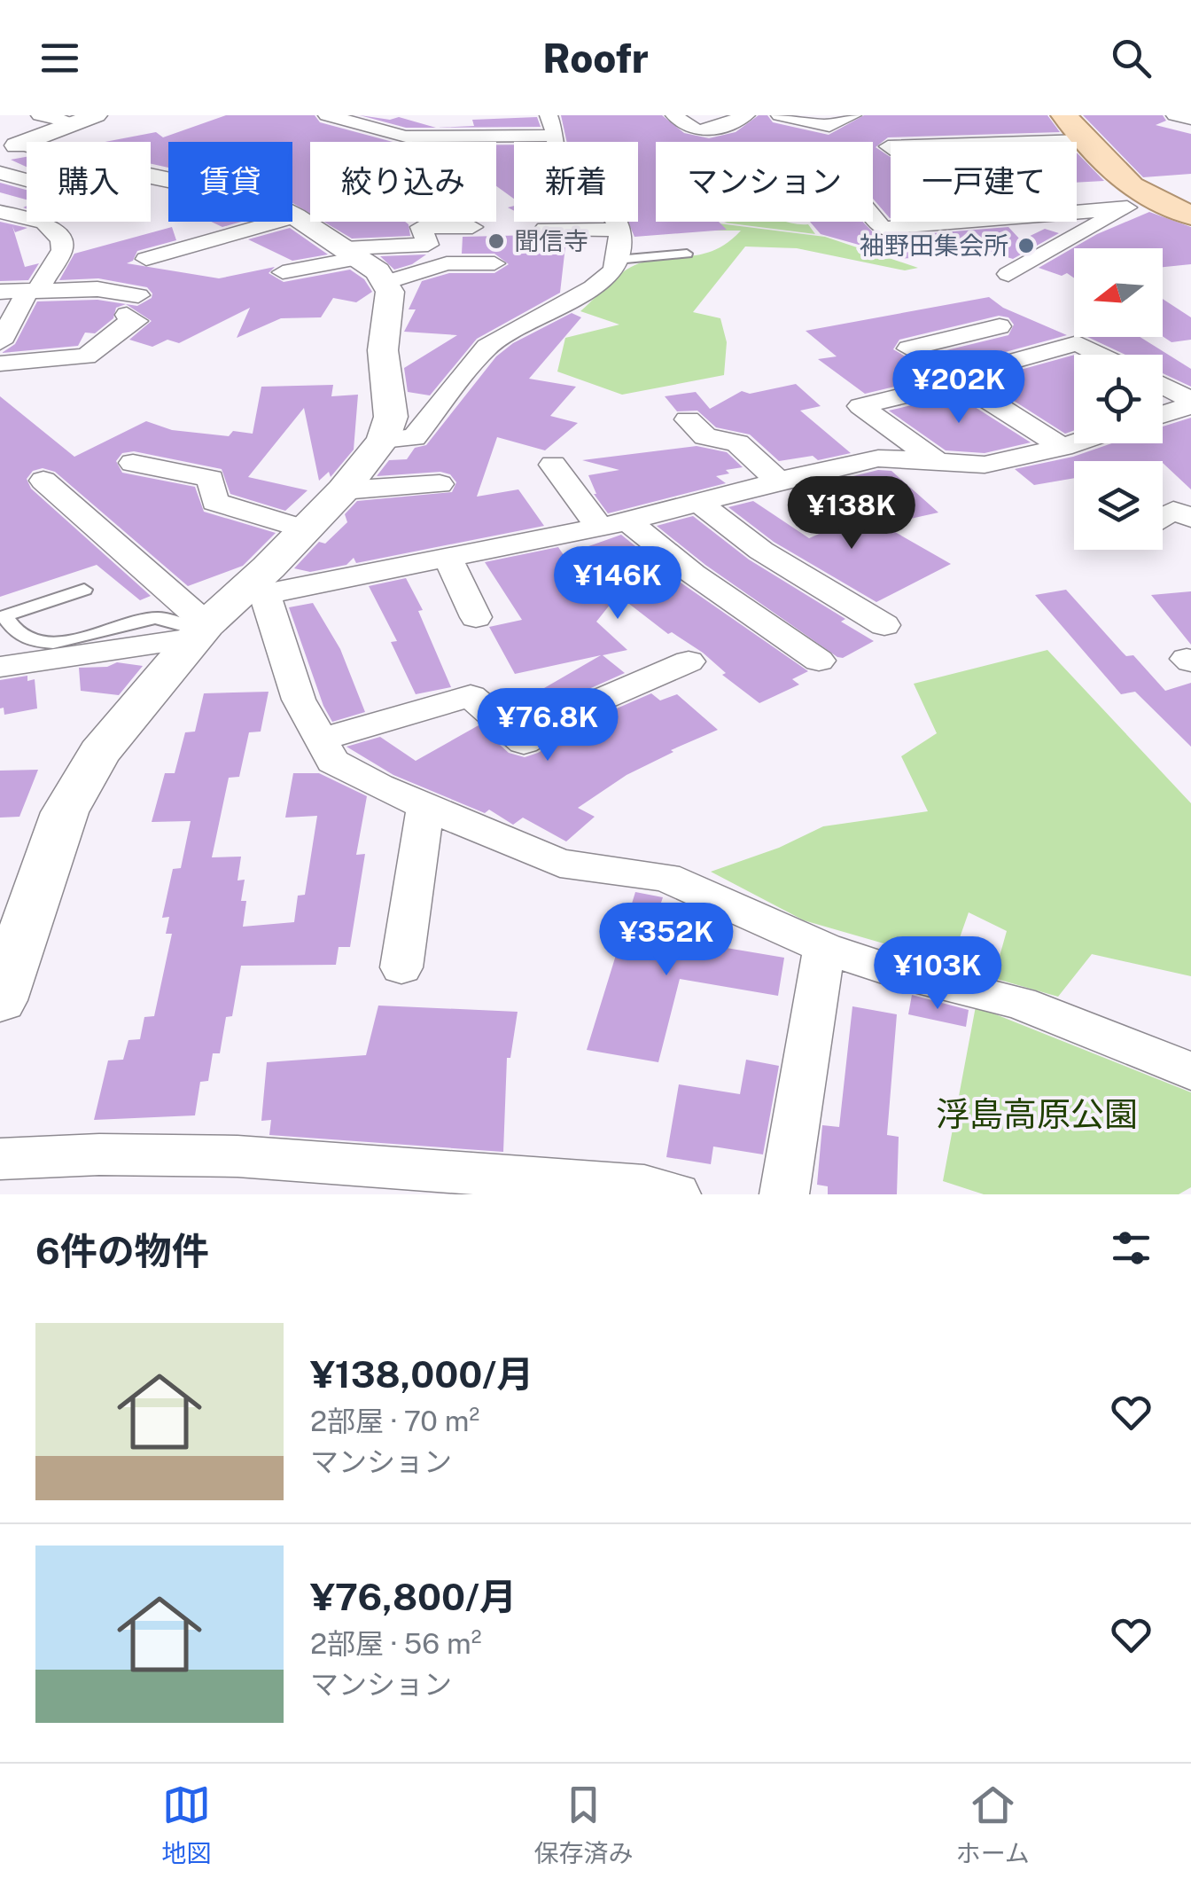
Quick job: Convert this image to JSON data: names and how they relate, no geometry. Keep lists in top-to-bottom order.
{
  "parks": ["浮島高原公園"],
  "places": ["聞信寺", "袖野田集会所"],
  "north": "left",
  "page": {
    "header": "Roofr",
    "chip": [
      "購入",
      "賃貸",
      "絞り込み",
      "新着",
      "マンション",
      "一戸建て"
    ],
    "price": [
      "¥202K",
      "¥138K",
      "¥146K",
      "¥76.8K",
      "¥352K",
      "¥103K"
    ],
    "heading": "6件の物件",
    "list": [
      {
        "name": "¥138,000/月",
        "note": "2部屋 · 70 m² · マンション"
      },
      {
        "name": "¥76,800/月",
        "note": "2部屋 · 56 m² · マンション"
      }
    ],
    "tabs": ["地図", "保存済み", "ホーム"]
  }
}
